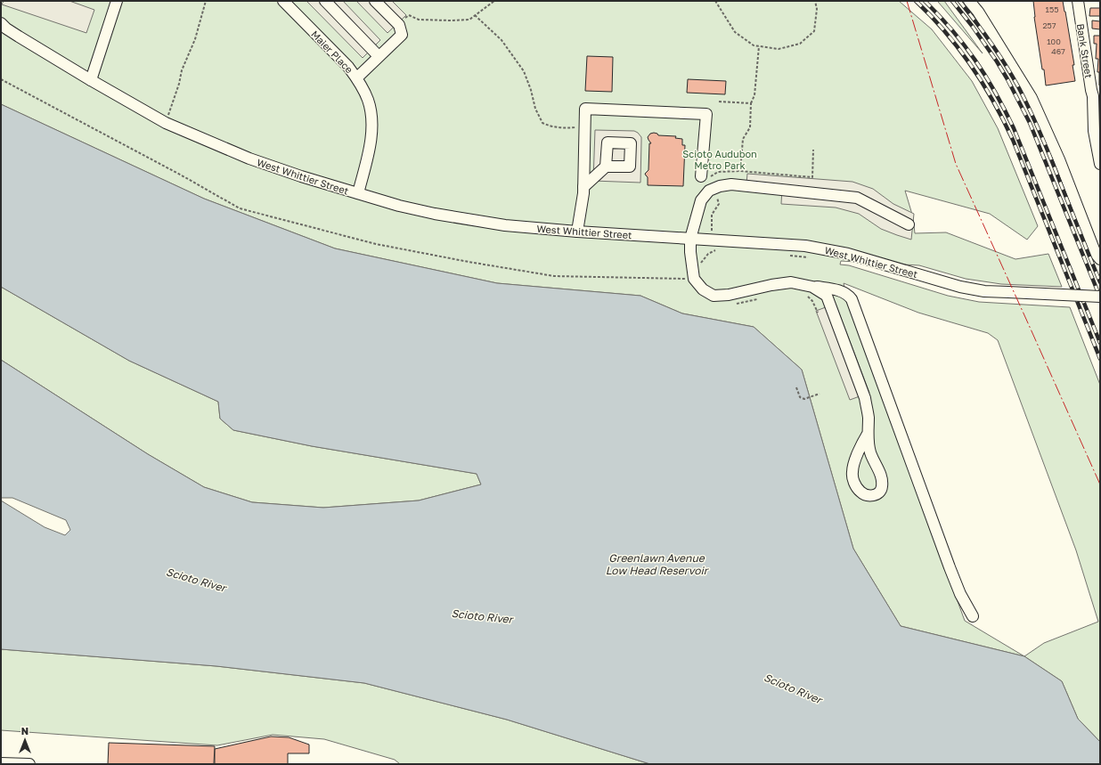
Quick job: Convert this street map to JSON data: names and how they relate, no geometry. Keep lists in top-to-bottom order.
{
  "streets": {
    "street": ["Bank Street", "Maier Place", "West Whittier Street"]
  },
  "crossings": [
    ["Maier Place", "West Whittier Street"]
  ],
  "water": ["Greenlawn Avenue Low Head Reservoir", "Scioto River"],
  "parks": ["Scioto Audubon Metro Park"],
  "house_numbers": [
    "155",
    "257",
    "100",
    "467"
  ],
  "north": "top"
}
